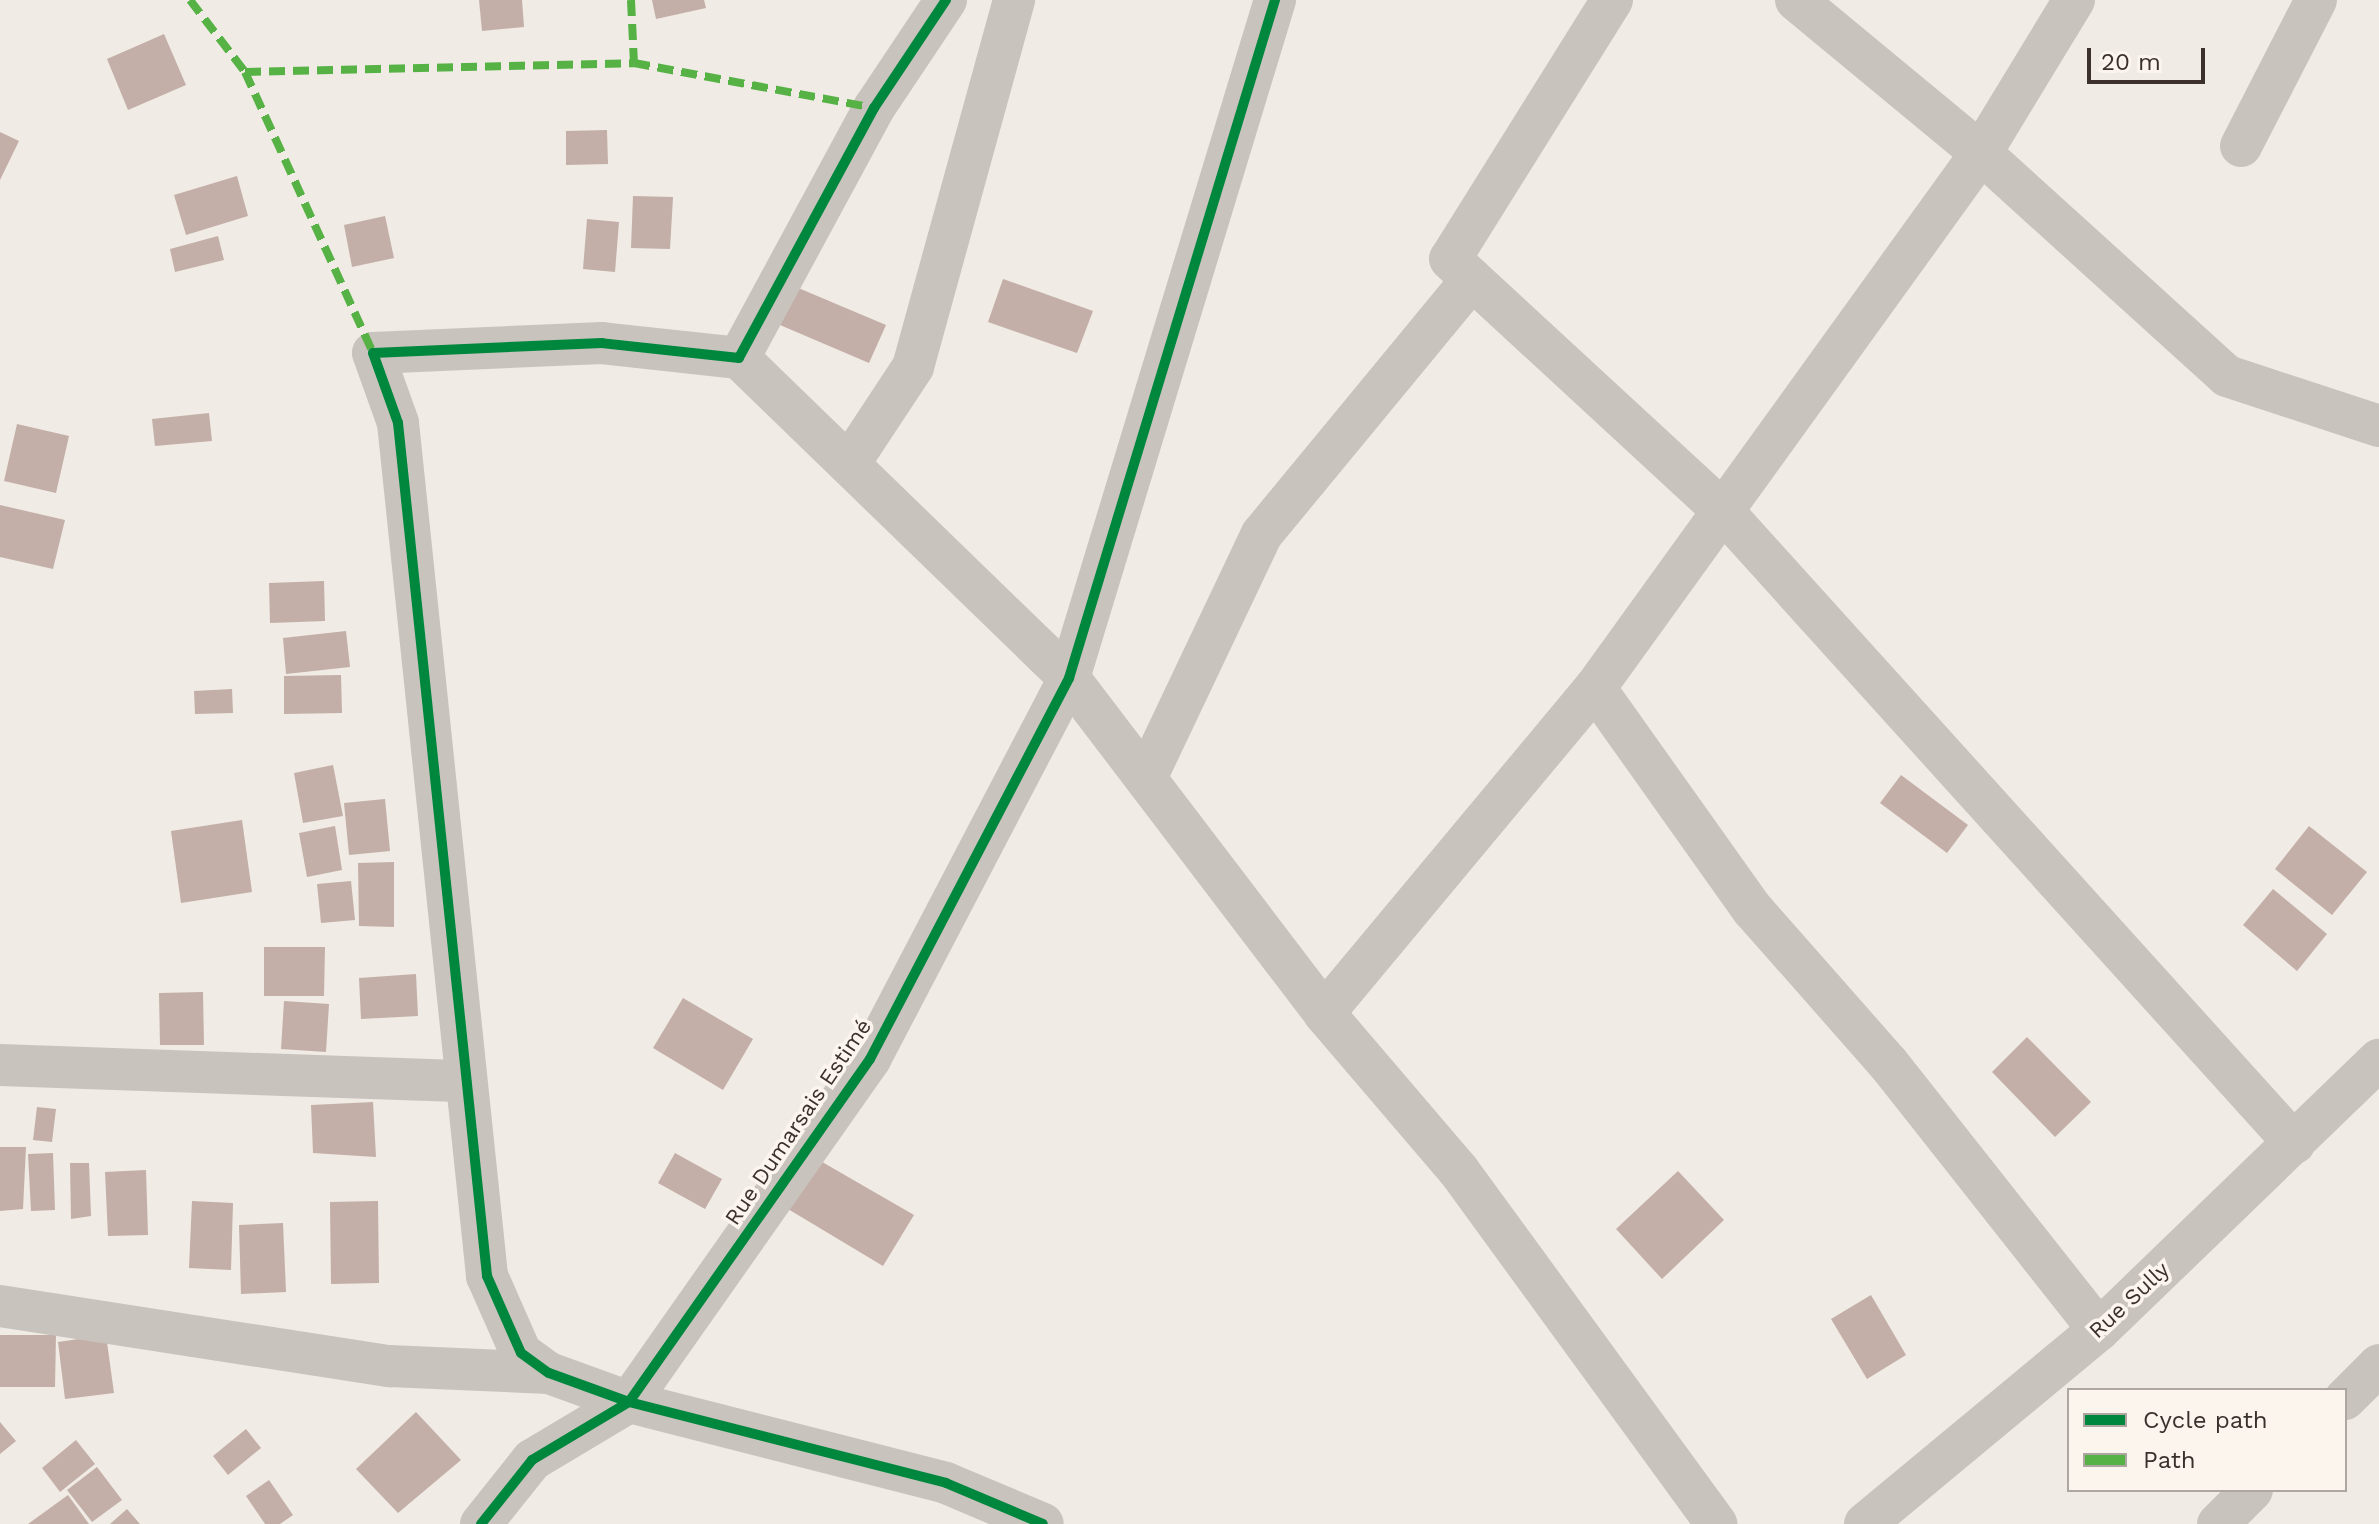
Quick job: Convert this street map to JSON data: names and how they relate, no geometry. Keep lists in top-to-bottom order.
{
  "streets": {
    "street": ["Rue Dumarsais Estimé", "Rue Sully"]
  },
  "legend": ["Cycle path", "Path"],
  "scale_bar": "20 m"
}
